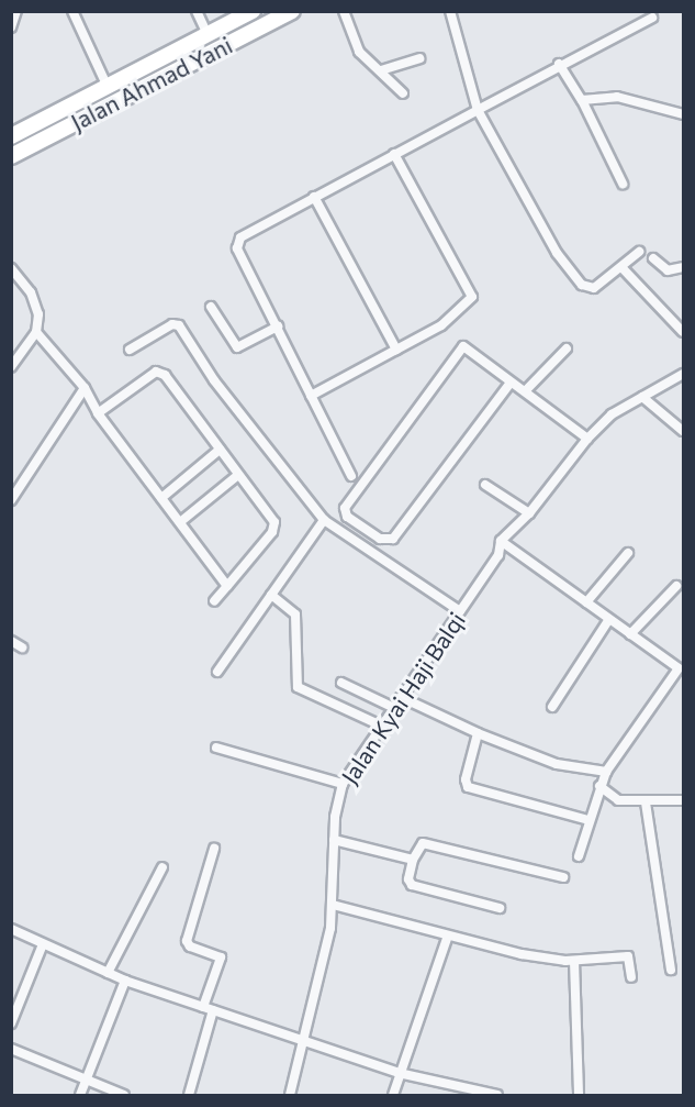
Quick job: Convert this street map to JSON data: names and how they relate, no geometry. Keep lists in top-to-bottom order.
{
  "streets": {
    "highway": ["Jalan Ahmad Yani"],
    "street": ["Jalan Kyai Haji Balqi"]
  }
}
